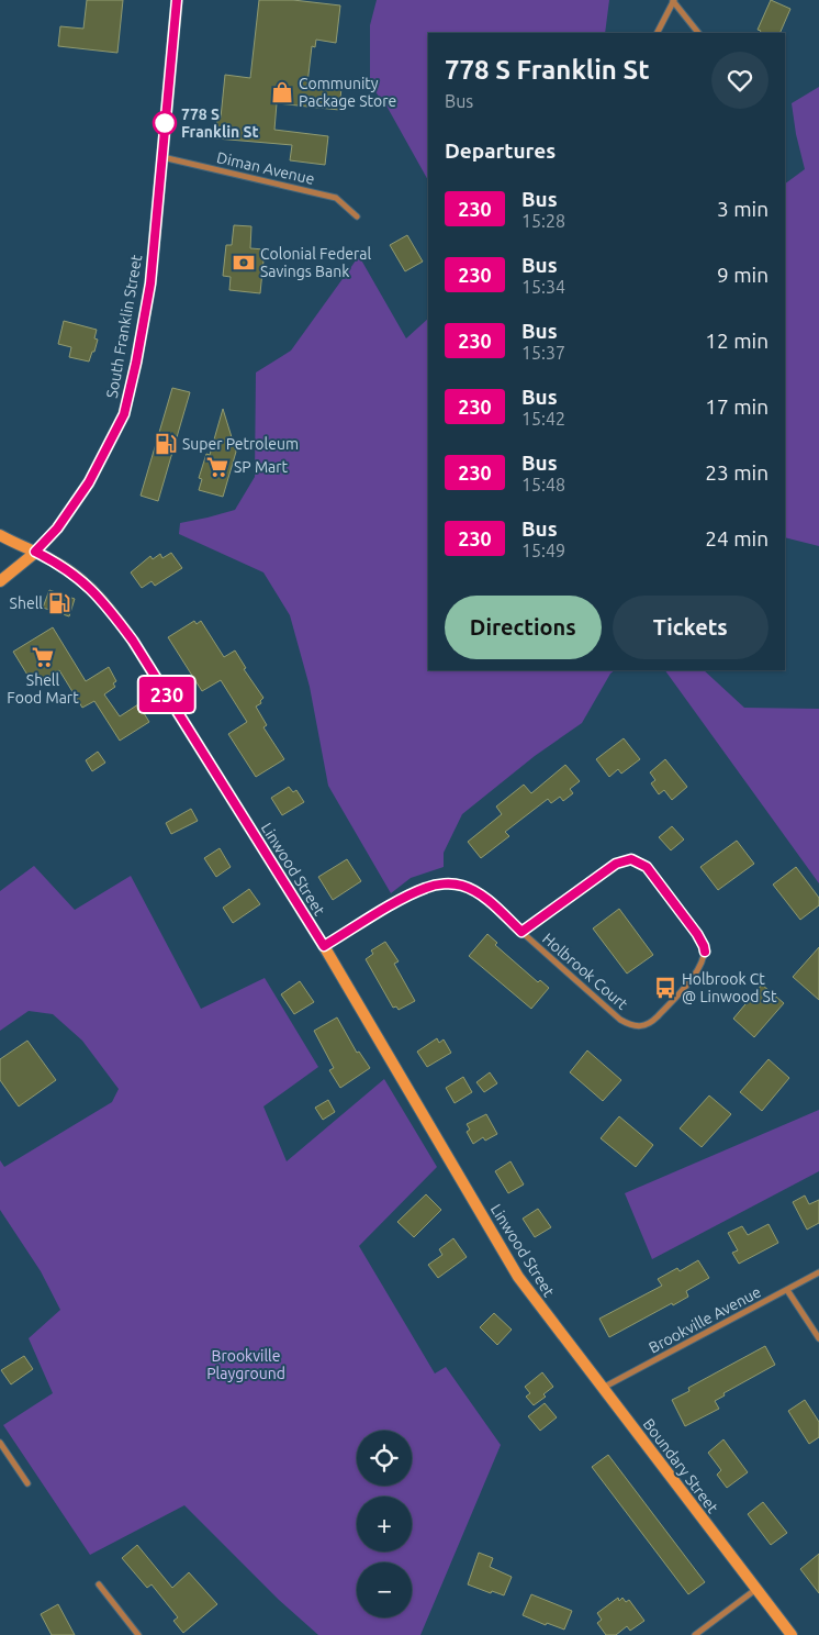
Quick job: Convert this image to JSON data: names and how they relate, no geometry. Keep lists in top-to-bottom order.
{
  "streets": {
    "main road": ["South Franklin Street", "Linwood Street", "Boundary Street"],
    "street": ["Diman Avenue", "Holbrook Court", "Brookville Avenue"]
  },
  "crossings": [
    ["Diman Avenue", "South Franklin Street"],
    ["South Franklin Street", "Linwood Street"],
    ["Linwood Street", "Holbrook Court"],
    ["Linwood Street", "Boundary Street"],
    ["Brookville Avenue", "Boundary Street"]
  ],
  "parks": ["Brookville Playground"],
  "places": {
    "shop": ["Community Package Store"],
    "other": ["778 S Franklin St"],
    "bank": ["Colonial Federal Savings Bank"],
    "fuel station": ["Super Petroleum", "Shell"],
    "supermarket": ["SP Mart", "Shell Food Mart"],
    "bus stop": ["Holbrook Ct @ Linwood St"]
  },
  "lines": ["bus line 230"],
  "page": {
    "on_map": "230",
    "heading": [
      ["778 S Franklin St", "Bus"],
      "Departures"
    ],
    "list": [
      {
        "mark": "230",
        "name": "Bus",
        "note": "15:28",
        "value": "3 min"
      },
      {
        "mark": "230",
        "name": "Bus",
        "note": "15:34",
        "value": "9 min"
      },
      {
        "mark": "230",
        "name": "Bus",
        "note": "15:37",
        "value": "12 min"
      },
      {
        "mark": "230",
        "name": "Bus",
        "note": "15:42",
        "value": "17 min"
      },
      {
        "mark": "230",
        "name": "Bus",
        "note": "15:48",
        "value": "23 min"
      },
      {
        "mark": "230",
        "name": "Bus",
        "note": "15:49",
        "value": "24 min"
      }
    ],
    "buttons": ["Directions", "Tickets"],
    "map_buttons": ["+", "−"]
  }
}
